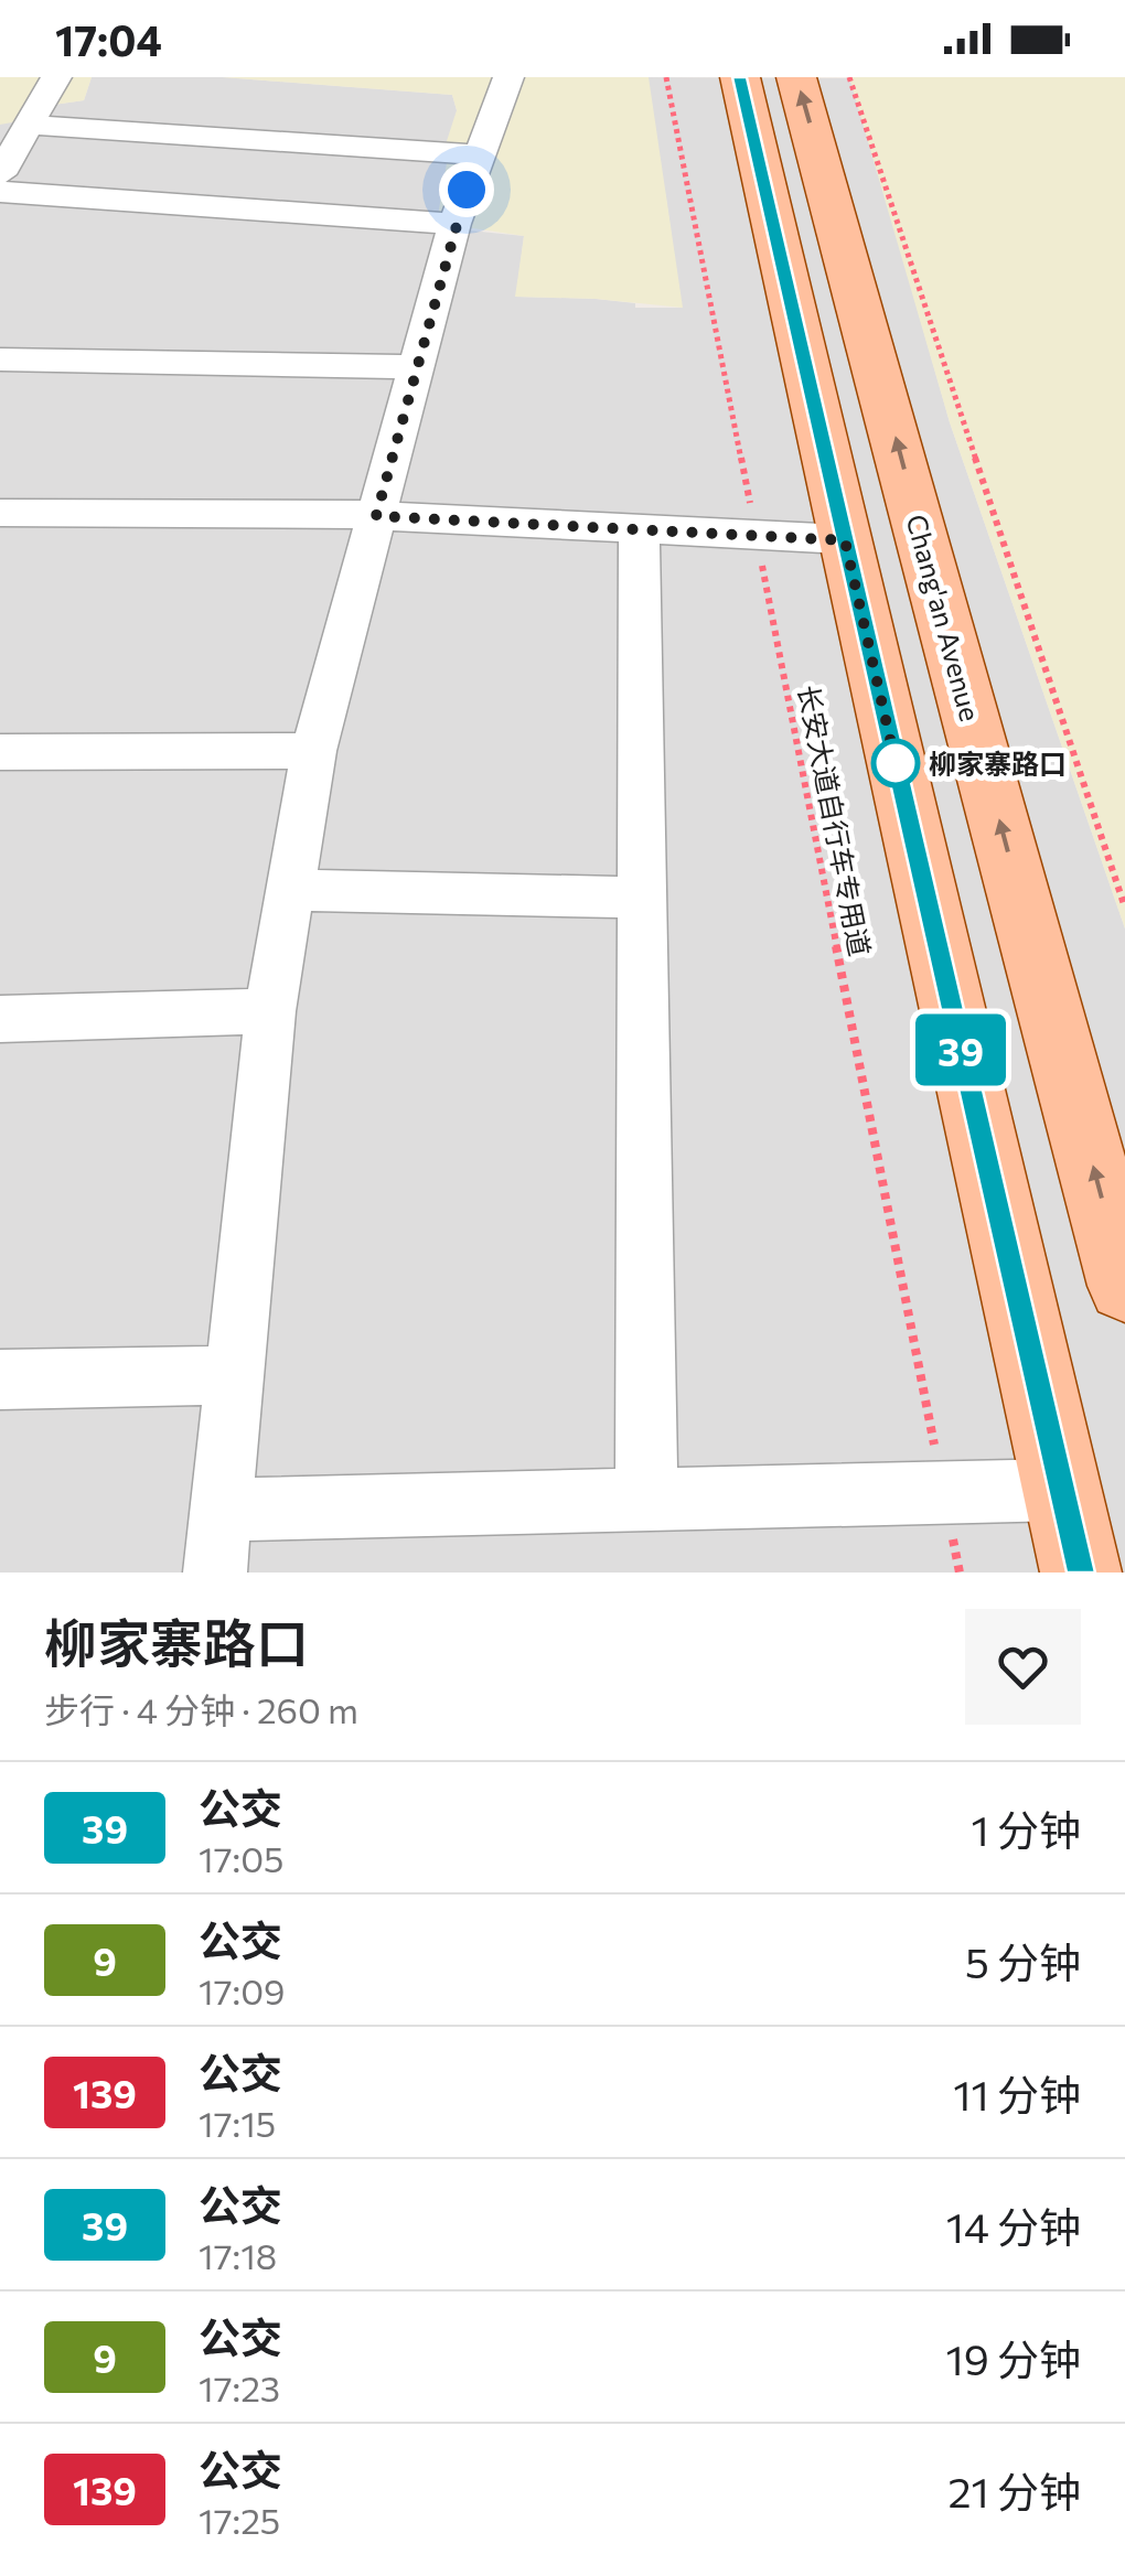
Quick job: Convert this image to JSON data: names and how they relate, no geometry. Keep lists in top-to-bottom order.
{
  "streets": {
    "main road": ["Chang'an Avenue"],
    "path": ["长安大道自行车专用道"]
  },
  "places": ["柳家寨路口"],
  "lines": ["bus line 39"],
  "page": {
    "status": "17:04",
    "on_map": "39",
    "heading": ["柳家寨路口", "步行 · 4 分钟 · 260 m"],
    "list": [
      {
        "mark": "39",
        "name": "公交",
        "note": "17:05",
        "value": "1 分钟"
      },
      {
        "mark": "9",
        "name": "公交",
        "note": "17:09",
        "value": "5 分钟"
      },
      {
        "mark": "139",
        "name": "公交",
        "note": "17:15",
        "value": "11 分钟"
      },
      {
        "mark": "39",
        "name": "公交",
        "note": "17:18",
        "value": "14 分钟"
      },
      {
        "mark": "9",
        "name": "公交",
        "note": "17:23",
        "value": "19 分钟"
      },
      {
        "mark": "139",
        "name": "公交",
        "note": "17:25",
        "value": "21 分钟"
      }
    ]
  }
}
